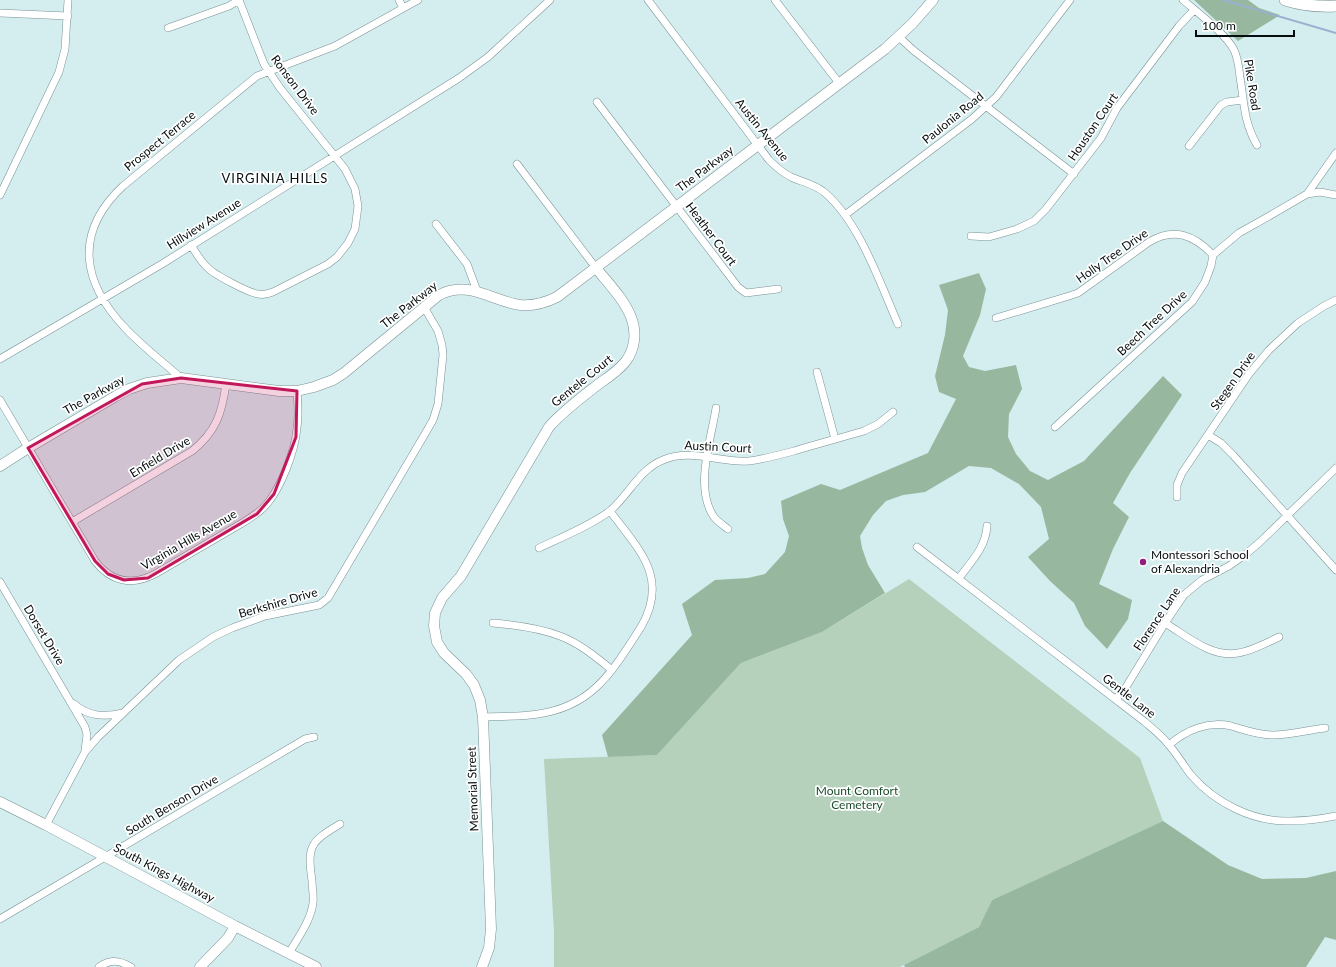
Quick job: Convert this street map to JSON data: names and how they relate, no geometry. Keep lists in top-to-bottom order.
{
  "streets": {
    "street": [
      "Ronson Drive",
      "Pike Road",
      "Paulonia Road",
      "Houston Court",
      "Austin Avenue",
      "Prospect Terrace",
      "The Parkway",
      "Hillview Avenue",
      "Heather Court",
      "Holly Tree Drive",
      "Beech Tree Drive",
      "Gentele Court",
      "Stegen Drive",
      "Austin Court",
      "Enfield Drive",
      "Virginia Hills Avenue",
      "Berkshire Drive",
      "Florence Lane",
      "Dorset Drive",
      "Gentle Lane",
      "Memorial Street",
      "South Benson Drive",
      "South Kings Highway"
    ]
  },
  "crossings": [
    ["Ronson Drive", "Prospect Terrace"],
    ["Ronson Drive", "Hillview Avenue"],
    ["Pike Road", "Houston Court"],
    ["Paulonia Road", "Austin Avenue"],
    ["Austin Avenue", "The Parkway"],
    ["Prospect Terrace", "The Parkway"],
    ["Prospect Terrace", "Hillview Avenue"],
    ["The Parkway", "Heather Court"],
    ["The Parkway", "Gentele Court"],
    ["The Parkway", "Enfield Drive"],
    ["The Parkway", "Virginia Hills Avenue"],
    ["The Parkway", "Berkshire Drive"],
    ["Holly Tree Drive", "Beech Tree Drive"],
    ["Gentele Court", "Memorial Street"],
    ["Enfield Drive", "Virginia Hills Avenue"],
    ["Berkshire Drive", "Dorset Drive"],
    ["Berkshire Drive", "South Kings Highway"],
    ["Florence Lane", "Gentle Lane"],
    ["South Benson Drive", "South Kings Highway"]
  ],
  "districts": ["VIRGINIA HILLS"],
  "parks": ["Mount Comfort Cemetery"],
  "places": ["Montessori School of Alexandria"],
  "scale_bar": "100 m"
}
